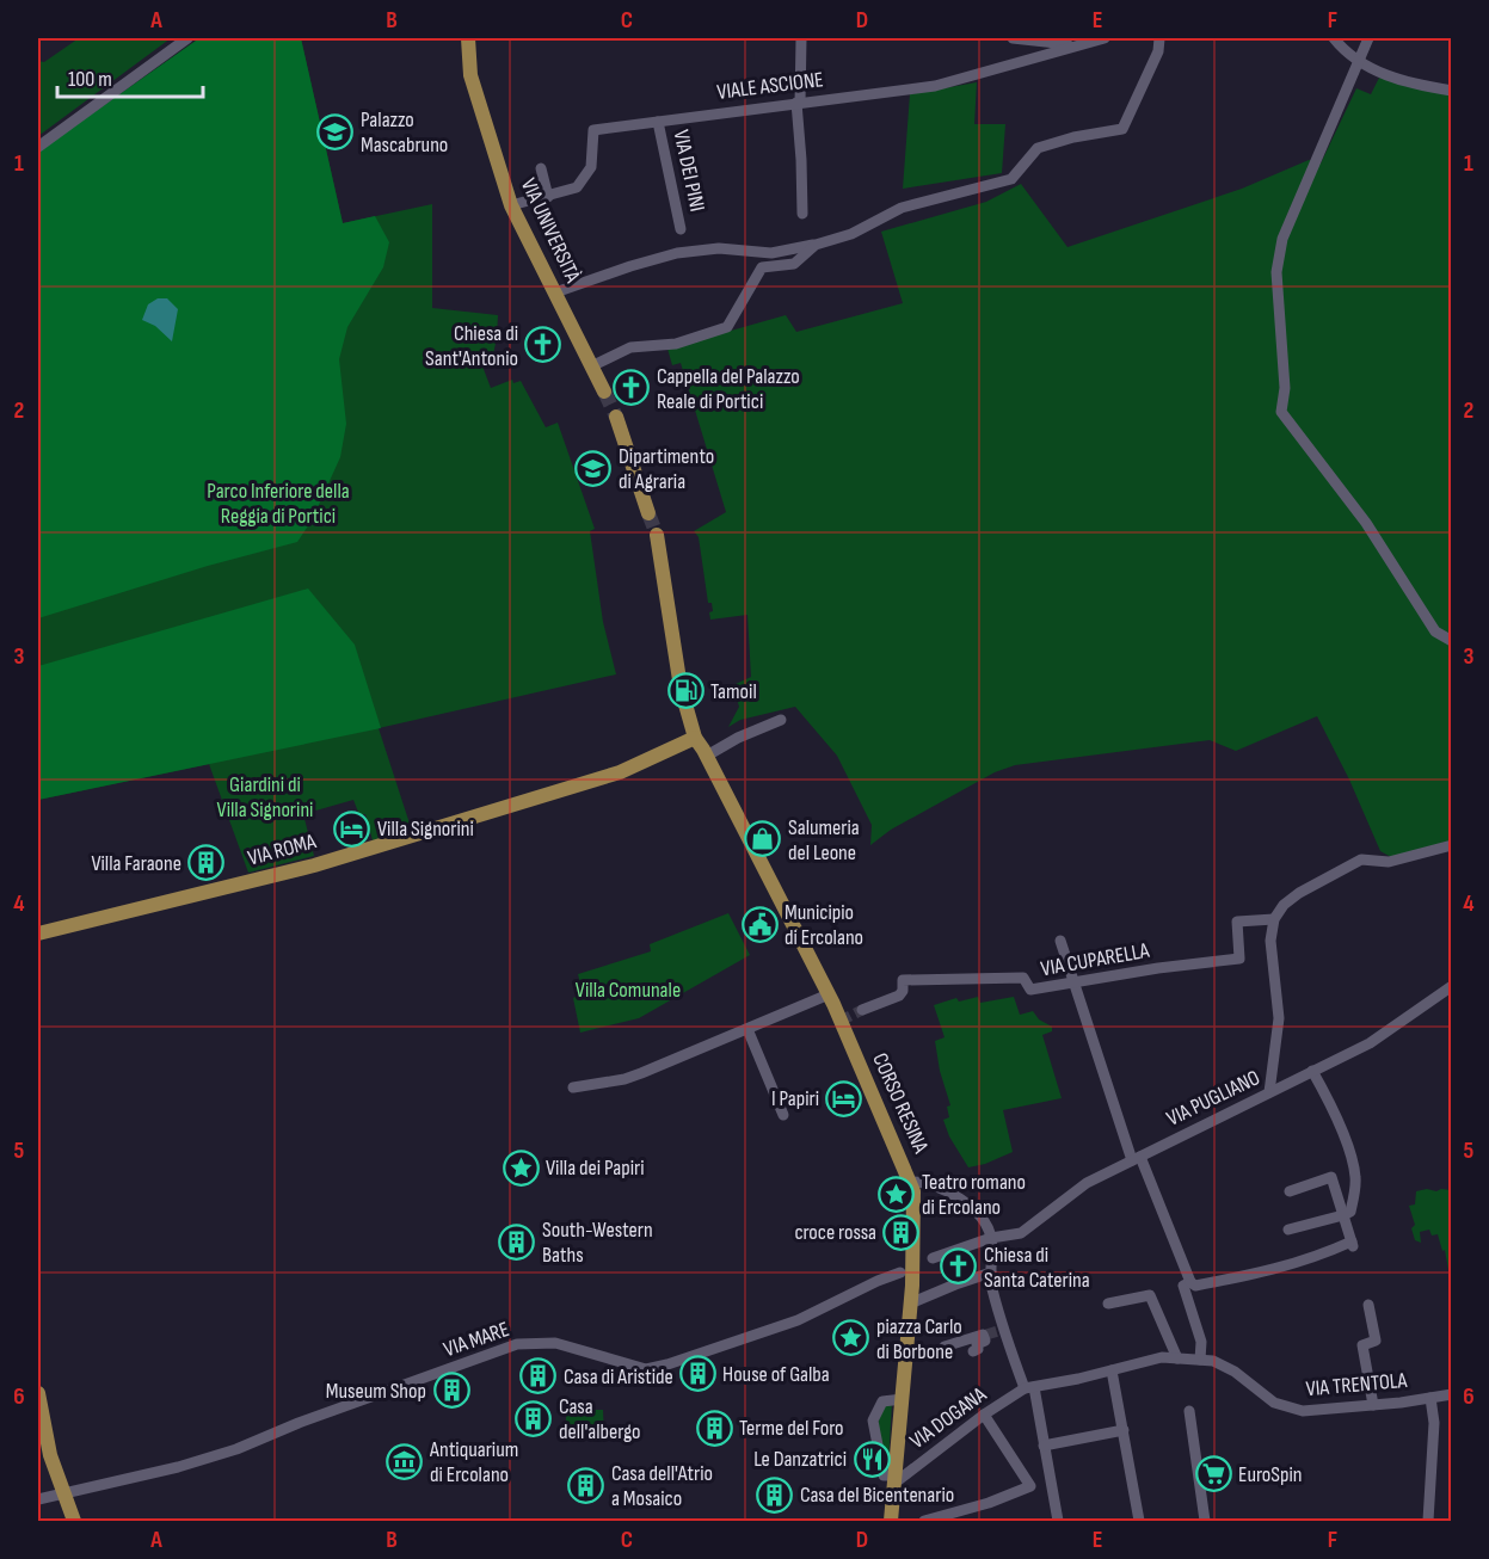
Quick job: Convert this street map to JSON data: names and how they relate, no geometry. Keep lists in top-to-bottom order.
{
  "streets": {
    "main road": ["VIA UNIVERSITÀ", "VIA ROMA", "CORSO RESINA"],
    "street": [
      "VIALE ASCIONE",
      "VIA DEI PINI",
      "VIA CUPARELLA",
      "VIA PUGLIANO",
      "VIA MARE",
      "VIA TRENTOLA",
      "VIA DOGANA"
    ]
  },
  "crossings": [
    ["VIALE ASCIONE", "VIA DEI PINI"],
    ["VIALE ASCIONE", "VIA UNIVERSITÀ"],
    ["VIA ROMA", "CORSO RESINA"],
    ["CORSO RESINA", "VIA DOGANA"],
    ["VIA TRENTOLA", "VIA DOGANA"]
  ],
  "parks": ["Parco Inferiore della Reggia di Portici", "Giardini di Villa Signorini", "Villa Comunale"],
  "places": {
    "school or university": ["Palazzo Mascabruno", "Dipartimento di Agraria"],
    "church": ["Chiesa di Sant'Antonio", "Cappella del Palazzo Reale di Portici", "Chiesa di Santa Caterina"],
    "fuel station": ["Tamoil"],
    "hotel": ["Villa Signorini", "I Papiri"],
    "shop": ["Salumeria del Leone"],
    "building": [
      "Villa Faraone",
      "croce rossa",
      "South-Western Baths",
      "House of Galba",
      "Casa di Aristide",
      "Museum Shop",
      "Casa dell'albergo",
      "Terme del Foro",
      "Casa dell'Atrio a Mosaico",
      "Casa del Bicentenario"
    ],
    "public building": ["Municipio di Ercolano"],
    "place": ["Villa dei Papiri", "Teatro romano di Ercolano", "piazza Carlo di Borbone"],
    "restaurant": ["Le Danzatrici"],
    "museum": ["Antiquarium di Ercolano"],
    "supermarket": ["EuroSpin"]
  },
  "scale_bar": "100 m",
  "grid": {
    "columns": [
      "A",
      "B",
      "C",
      "D",
      "E",
      "F"
    ],
    "rows": [
      "1",
      "2",
      "3",
      "4",
      "5",
      "6"
    ]
  }
}
